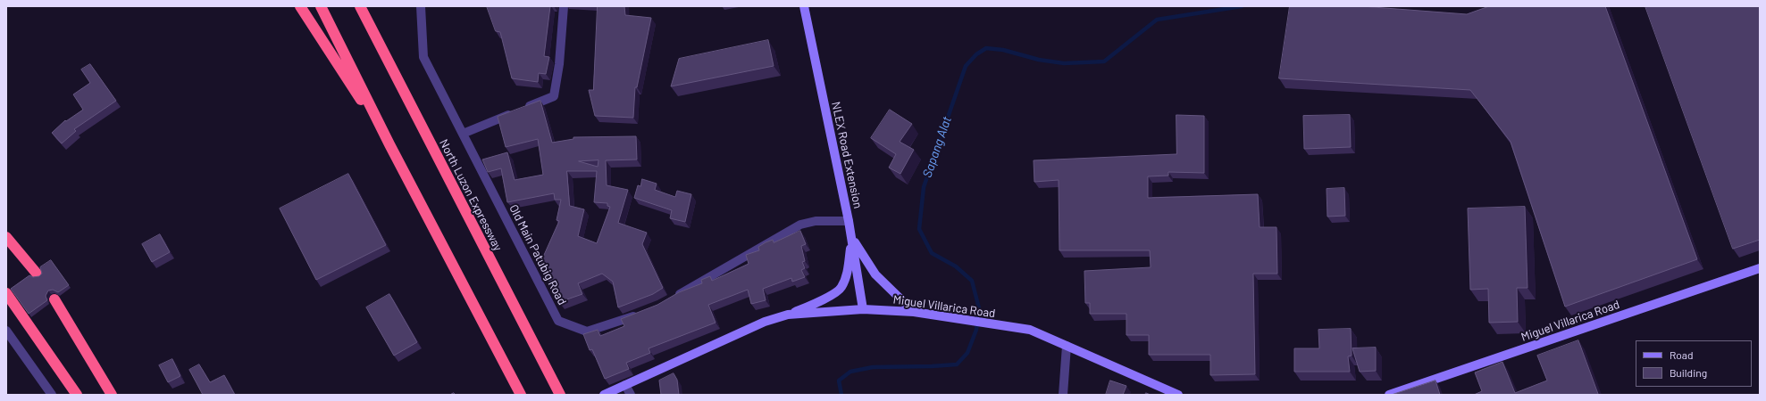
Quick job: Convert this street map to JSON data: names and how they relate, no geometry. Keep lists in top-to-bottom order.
{
  "streets": {
    "highway": ["North Luzon Expressway"],
    "main road": ["NLEX Road Extension", "Miguel Villarica Road"],
    "street": ["Old Main Patubig Road"]
  },
  "crossings": [
    ["NLEX Road Extension", "Miguel Villarica Road"]
  ],
  "water": ["Sapang Alat"],
  "legend": ["Road", "Building"]
}
